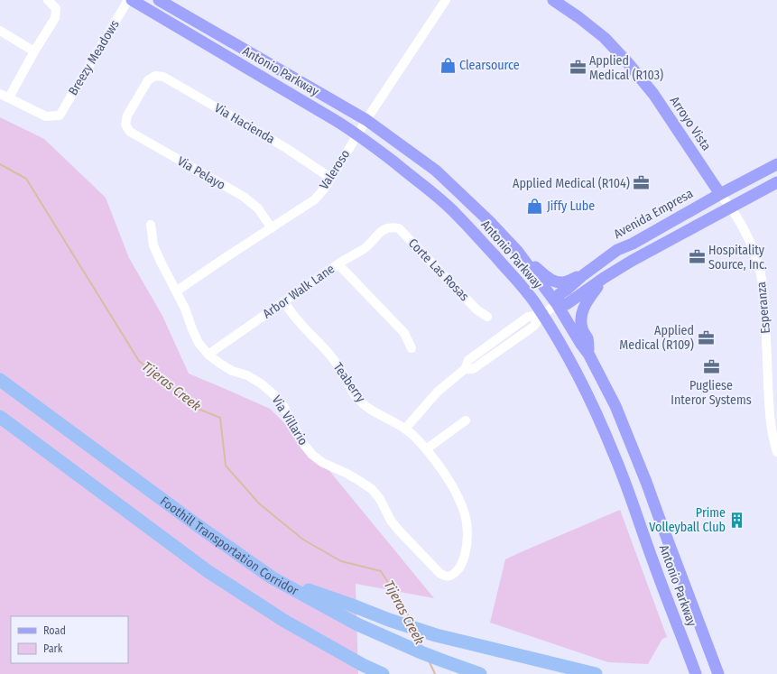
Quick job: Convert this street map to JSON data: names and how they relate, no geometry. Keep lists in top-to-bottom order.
{
  "streets": {
    "highway": ["Foothill Transportation Corridor"],
    "main road": ["Antonio Parkway", "Arroyo Vista", "Avenida Empresa"],
    "street": [
      "Breezy Meadows",
      "Via Hacienda",
      "Valeroso",
      "Via Pelayo",
      "Corte Las Rosas",
      "Arbor Walk Lane",
      "Esperanza",
      "Teaberry",
      "Via Villario"
    ]
  },
  "crossings": [
    ["Antonio Parkway", "Valeroso"],
    ["Antonio Parkway", "Avenida Empresa"],
    ["Via Hacienda", "Valeroso"],
    ["Via Hacienda", "Via Pelayo"],
    ["Arroyo Vista", "Avenida Empresa"],
    ["Arroyo Vista", "Esperanza"],
    ["Valeroso", "Via Pelayo"],
    ["Valeroso", "Via Villario"],
    ["Avenida Empresa", "Esperanza"],
    ["Avenida Empresa", "Teaberry"],
    ["Corte Las Rosas", "Arbor Walk Lane"],
    ["Arbor Walk Lane", "Teaberry"],
    ["Arbor Walk Lane", "Via Villario"],
    ["Teaberry", "Via Villario"]
  ],
  "water": ["Tijeras Creek"],
  "places": {
    "shop": ["Clearsource", "Jiffy Lube"],
    "office": [
      "Applied Medical (R103)",
      "Applied Medical (R104)",
      "Hospitality Source, Inc.",
      "Applied Medical (R109)",
      "Pugliese Interor Systems"
    ],
    "building": ["Prime Volleyball Club"]
  },
  "legend": ["Road", "Park"]
}
